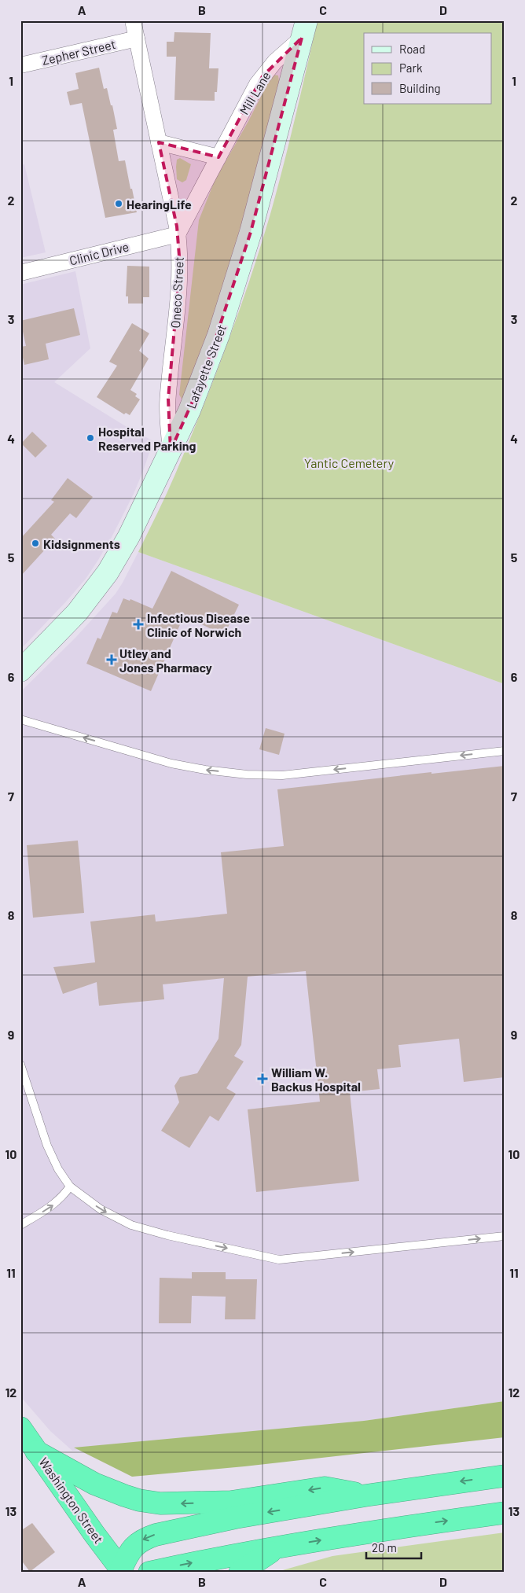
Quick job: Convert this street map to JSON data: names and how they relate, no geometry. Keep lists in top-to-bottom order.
{
  "streets": {
    "highway": ["Washington Street"],
    "street": [
      "Zepher Street",
      "Mill Lane",
      "Clinic Drive",
      "Oneco Street",
      "Lafayette Street"
    ]
  },
  "crossings": [
    ["Zepher Street", "Oneco Street"],
    ["Mill Lane", "Clinic Drive"],
    ["Mill Lane", "Oneco Street"],
    ["Mill Lane", "Lafayette Street"],
    ["Clinic Drive", "Oneco Street"],
    ["Oneco Street", "Lafayette Street"]
  ],
  "parks": ["Yantic Cemetery"],
  "places": {
    "other": ["HearingLife", "Hospital Reserved Parking", "Kidsignments"],
    "health": ["Infectious Disease Clinic of Norwich", "Utley and Jones Pharmacy", "William W. Backus Hospital"]
  },
  "legend": ["Road", "Park", "Building"],
  "scale_bar": "20 m",
  "grid": {
    "columns": [
      "A",
      "B",
      "C",
      "D"
    ],
    "rows": [
      "1",
      "2",
      "3",
      "4",
      "5",
      "6",
      "7",
      "8",
      "9",
      "10",
      "11",
      "12",
      "13"
    ]
  }
}
